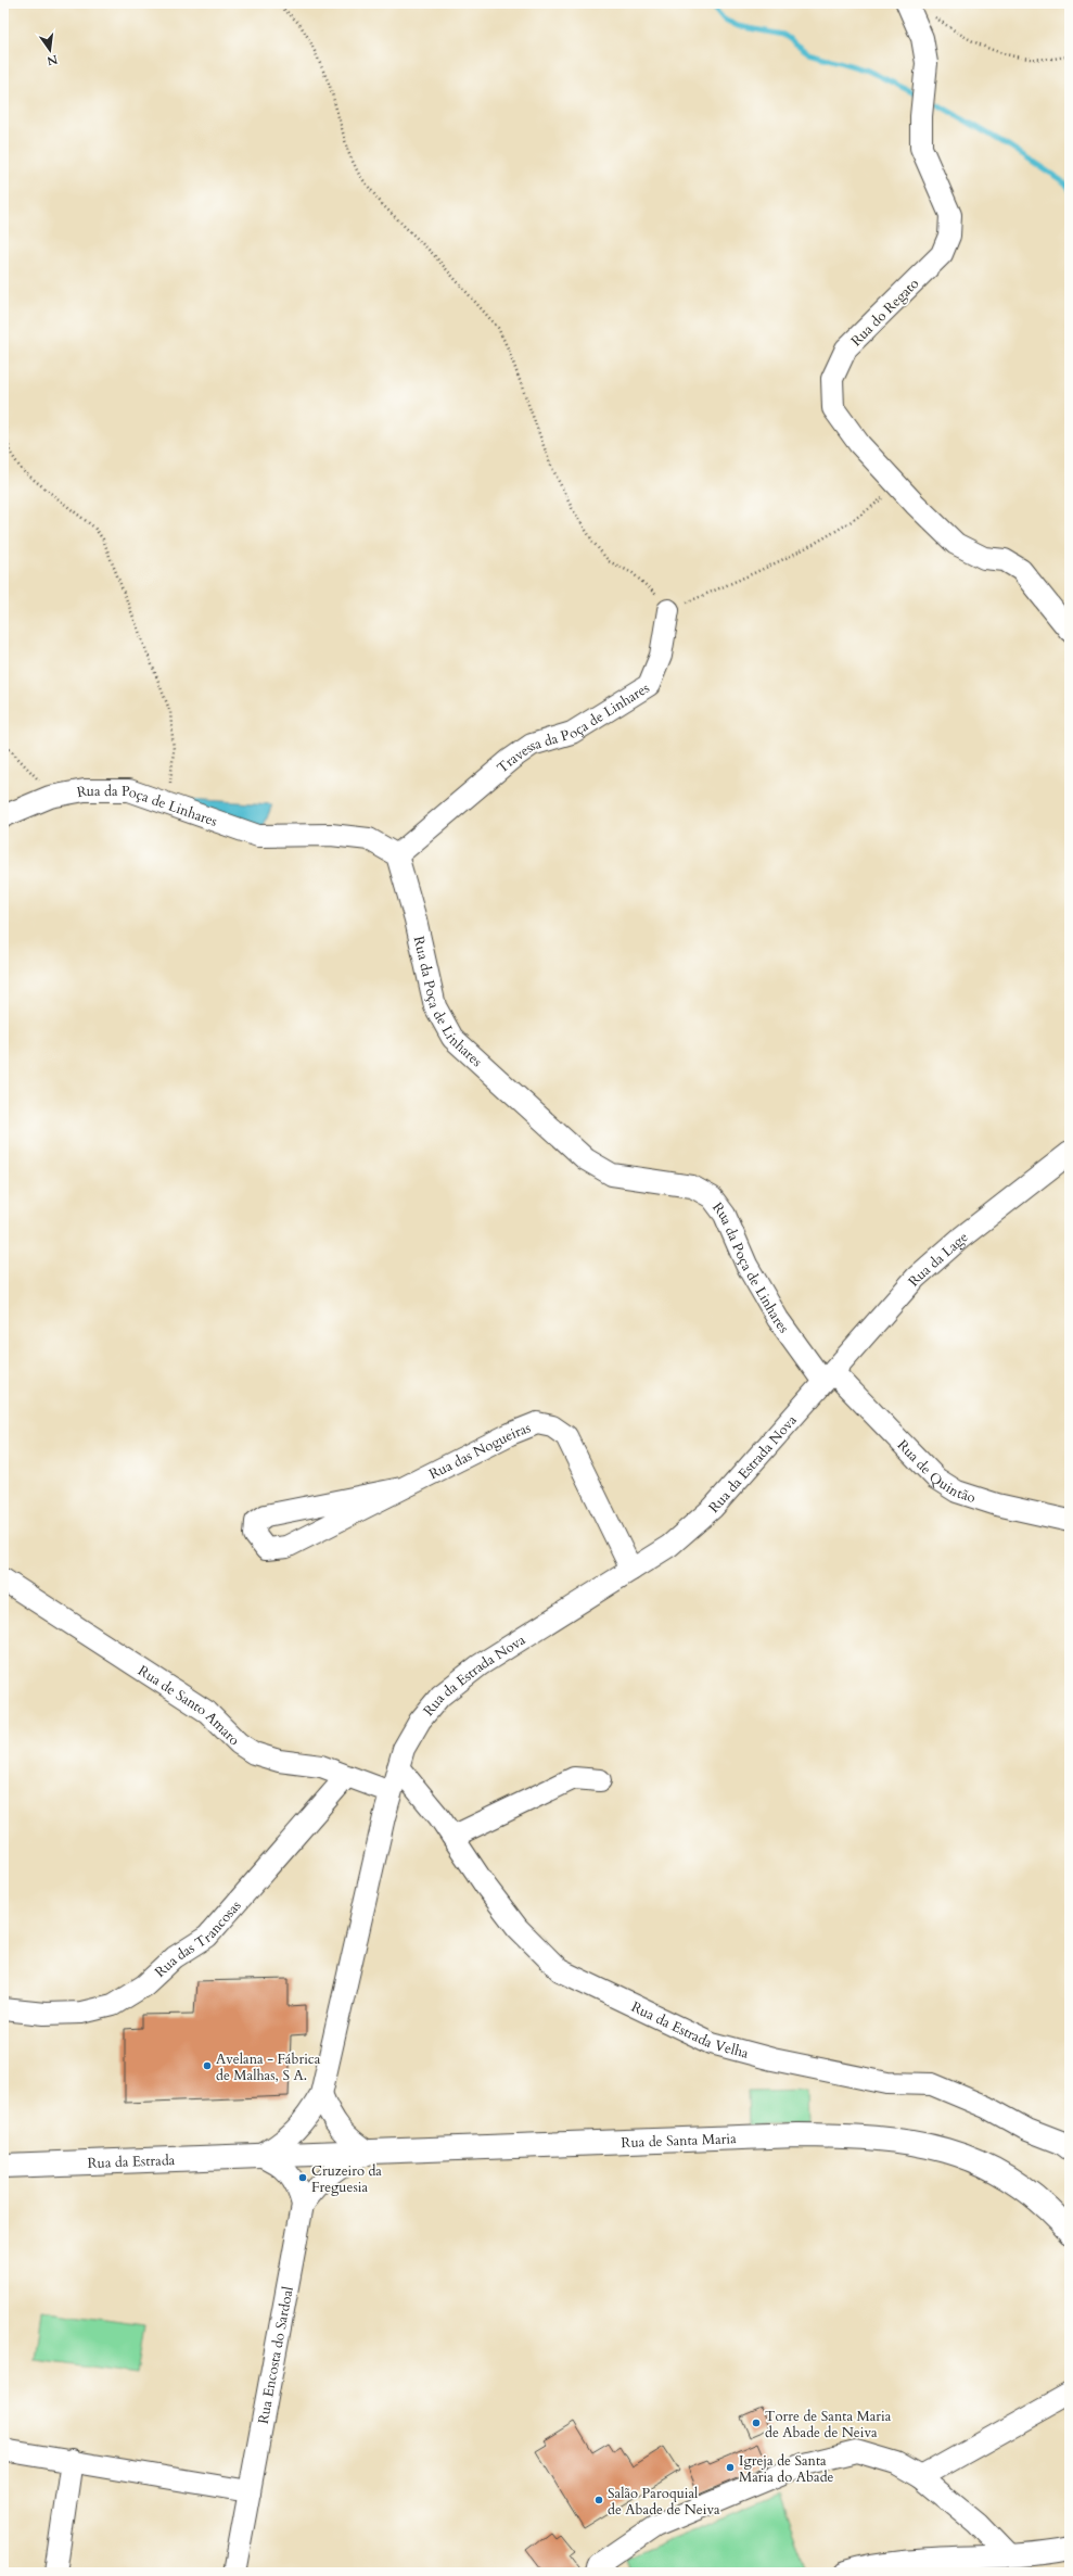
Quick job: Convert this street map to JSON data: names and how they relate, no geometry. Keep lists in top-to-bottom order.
{
  "streets": {
    "main road": ["Rua de Santa Maria", "Rua da Estrada"],
    "street": [
      "Rua do Regato",
      "Travessa da Poça de Linhares",
      "Rua da Poça de Linhares",
      "Rua da Lage",
      "Rua das Nogueiras",
      "Rua da Estrada Nova",
      "Rua de Quintão",
      "Rua de Santo Amaro",
      "Rua das Trancosas",
      "Rua da Estrada Velha",
      "Rua Encosta do Sardoal"
    ]
  },
  "crossings": [
    ["Travessa da Poça de Linhares", "Rua da Poça de Linhares"],
    ["Rua da Poça de Linhares", "Rua da Lage"],
    ["Rua da Poça de Linhares", "Rua da Estrada Nova"],
    ["Rua da Poça de Linhares", "Rua de Quintão"],
    ["Rua da Lage", "Rua da Estrada Nova"],
    ["Rua da Lage", "Rua de Quintão"],
    ["Rua das Nogueiras", "Rua da Estrada Nova"],
    ["Rua da Estrada Nova", "Rua de Quintão"],
    ["Rua da Estrada Nova", "Rua de Santo Amaro"],
    ["Rua da Estrada Nova", "Rua da Estrada Velha"],
    ["Rua da Estrada Nova", "Rua de Santa Maria"],
    ["Rua da Estrada Nova", "Rua da Estrada"],
    ["Rua da Estrada Nova", "Rua Encosta do Sardoal"],
    ["Rua de Santo Amaro", "Rua das Trancosas"],
    ["Rua de Santa Maria", "Rua da Estrada"],
    ["Rua de Santa Maria", "Rua Encosta do Sardoal"],
    ["Rua da Estrada", "Rua Encosta do Sardoal"]
  ],
  "places": [
    "Avelana - Fábrica de Malhas, S A.",
    "Cruzeiro da Freguesia",
    "Torre de Santa Maria de Abade de Neiva",
    "Igreja de Santa Maria do Abade",
    "Salão Paroquial de Abade de Neiva"
  ],
  "north": "bottom"
}
